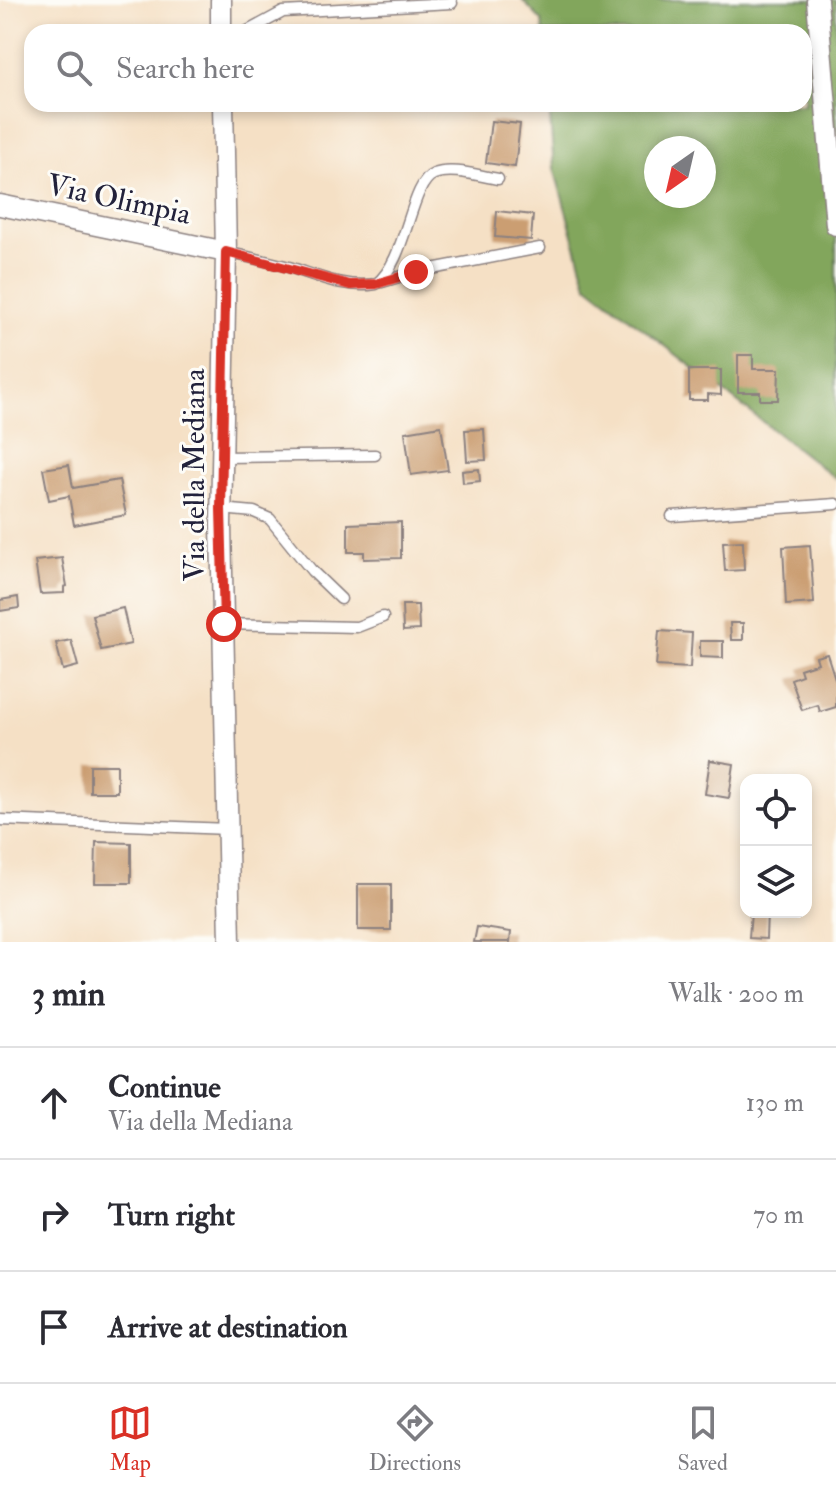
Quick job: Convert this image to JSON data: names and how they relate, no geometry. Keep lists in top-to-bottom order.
{
  "streets": {
    "street": ["Via Olimpia", "Via della Mediana"]
  },
  "crossings": [
    ["Via Olimpia", "Via della Mediana"]
  ],
  "north": "bottom left",
  "page": {
    "search": "Search here",
    "heading": ["3 min", "Walk · 200 m"],
    "list": [
      ["Continue", "Via della Mediana", "130 m"],
      ["Turn right", "70 m"],
      "Arrive at destination"
    ],
    "nav": ["Map", "Directions", "Saved"]
  }
}
